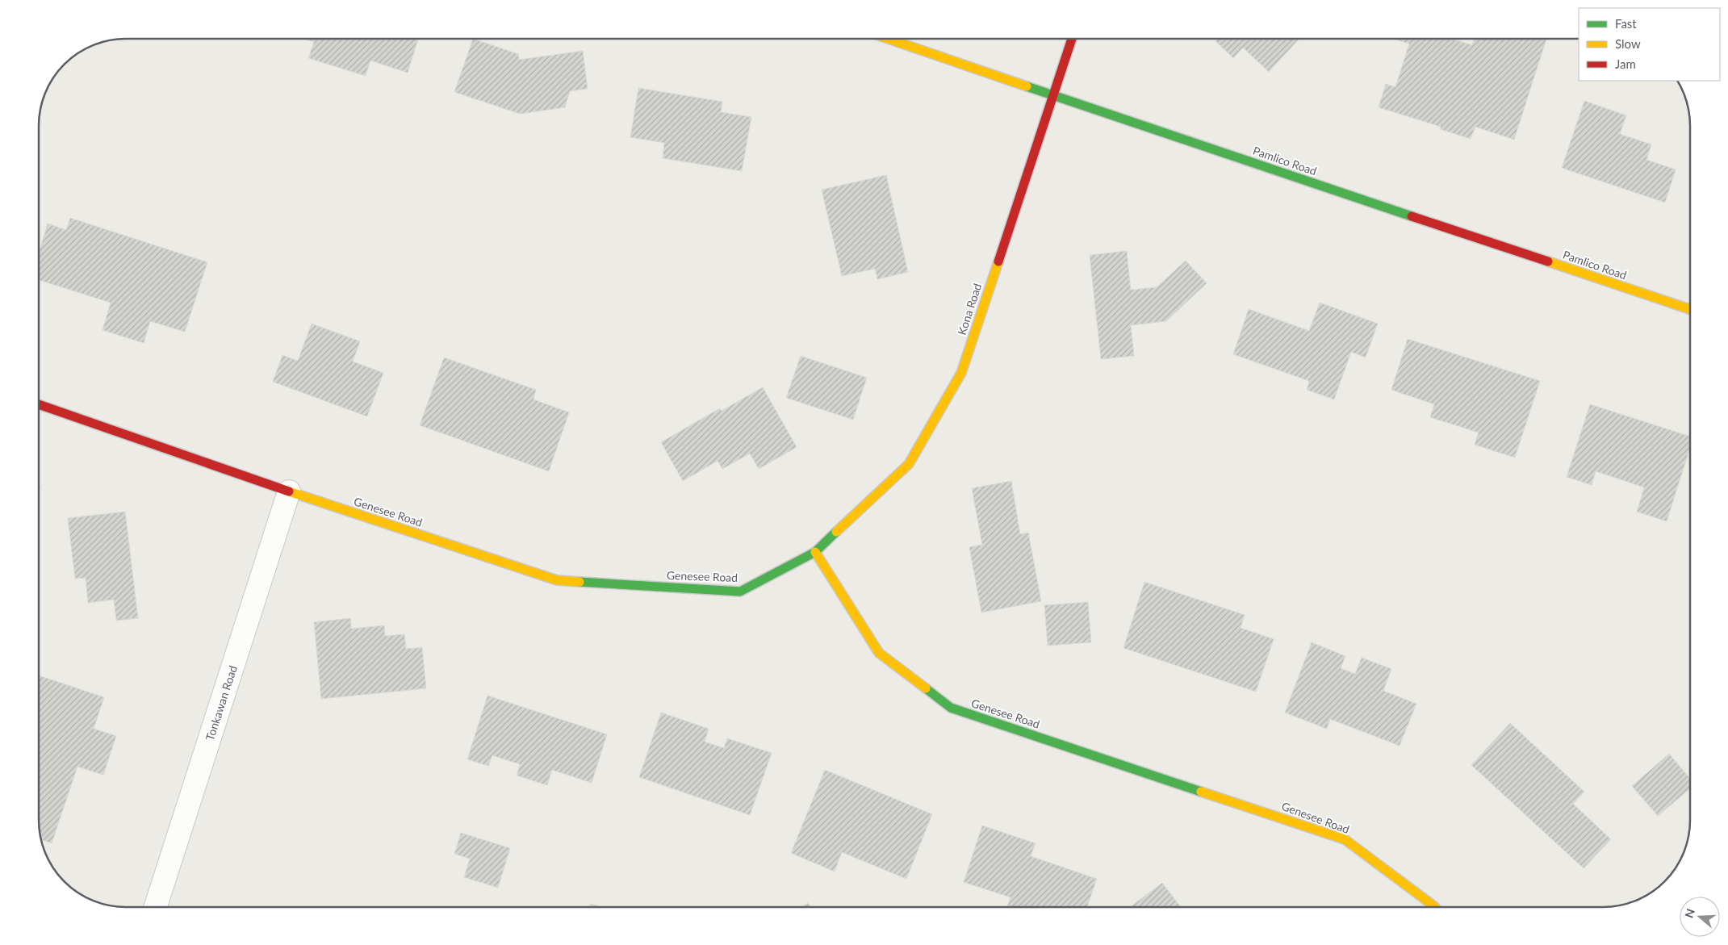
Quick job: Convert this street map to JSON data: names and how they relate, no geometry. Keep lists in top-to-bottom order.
{
  "streets": {
    "street": [
      "Pamlico Road",
      "Kona Road",
      "Genesee Road",
      "Tonkawan Road"
    ]
  },
  "crossings": [
    ["Pamlico Road", "Kona Road"],
    ["Kona Road", "Genesee Road"],
    ["Genesee Road", "Tonkawan Road"]
  ],
  "legend": ["Fast", "Slow", "Jam"],
  "north": "left"
}
